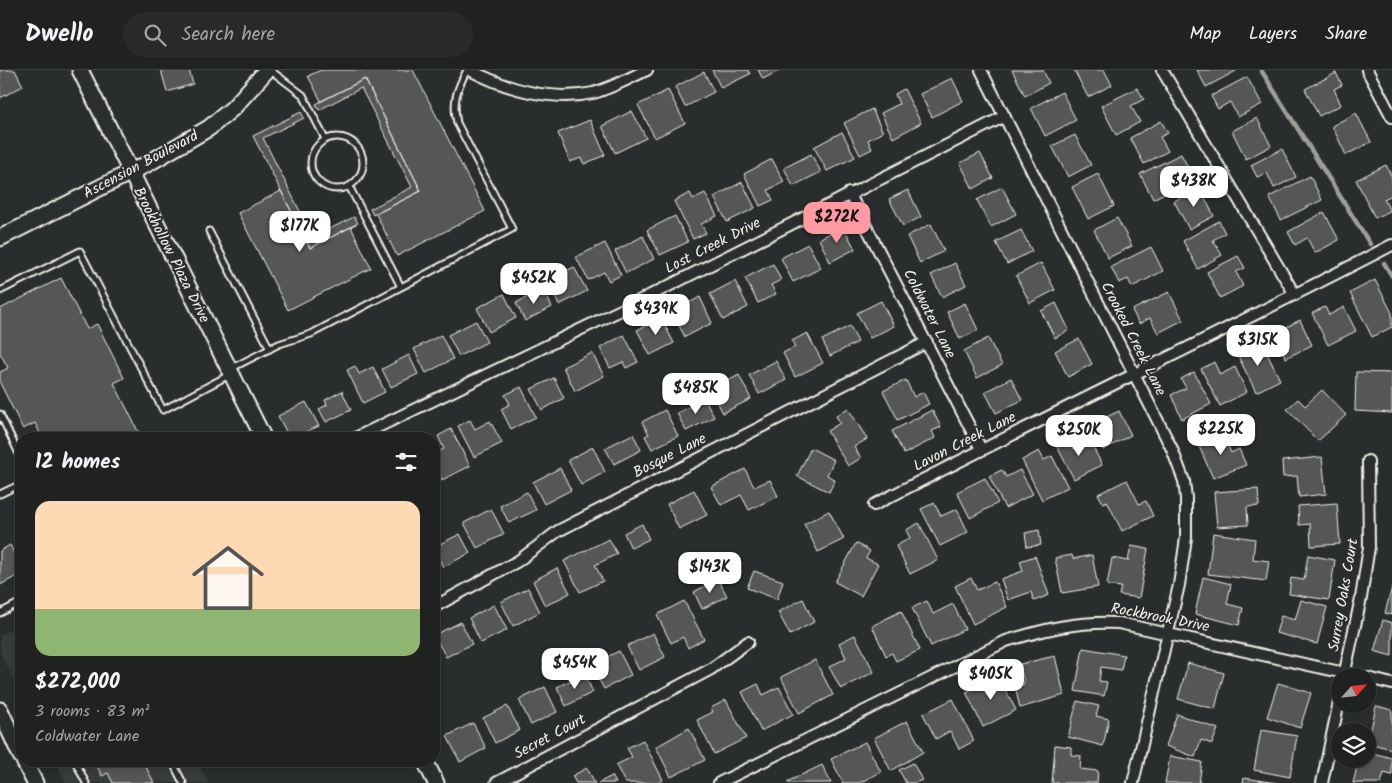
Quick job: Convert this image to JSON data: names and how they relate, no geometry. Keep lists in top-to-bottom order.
{
  "streets": {
    "street": [
      "Ascension Boulevard",
      "Lost Creek Drive",
      "Brookhollow Plaza Drive",
      "Coldwater Lane",
      "Crooked Creek Lane",
      "Lavon Creek Lane",
      "Bosque Lane",
      "Surrey Oaks Court",
      "Rockbrook Drive",
      "Secret Court"
    ]
  },
  "crossings": [
    ["Ascension Boulevard", "Brookhollow Plaza Drive"],
    ["Lost Creek Drive", "Coldwater Lane"],
    ["Lost Creek Drive", "Crooked Creek Lane"],
    ["Coldwater Lane", "Lavon Creek Lane"],
    ["Coldwater Lane", "Bosque Lane"],
    ["Crooked Creek Lane", "Lavon Creek Lane"],
    ["Crooked Creek Lane", "Rockbrook Drive"]
  ],
  "north": "top right",
  "page": {
    "header": "Dwello",
    "search": "Search here",
    "nav": ["Map", "Layers", "Share"],
    "price": [
      "$438K",
      "$272K",
      "$177K",
      "$452K",
      "$439K",
      "$315K",
      "$485K",
      "$225K",
      "$250K",
      "$143K",
      "$454K",
      "$405K"
    ],
    "heading": "12 homes",
    "list": [
      {
        "name": "$272,000",
        "note": "3 rooms · 83 m² · Coldwater Lane"
      }
    ]
  }
}
